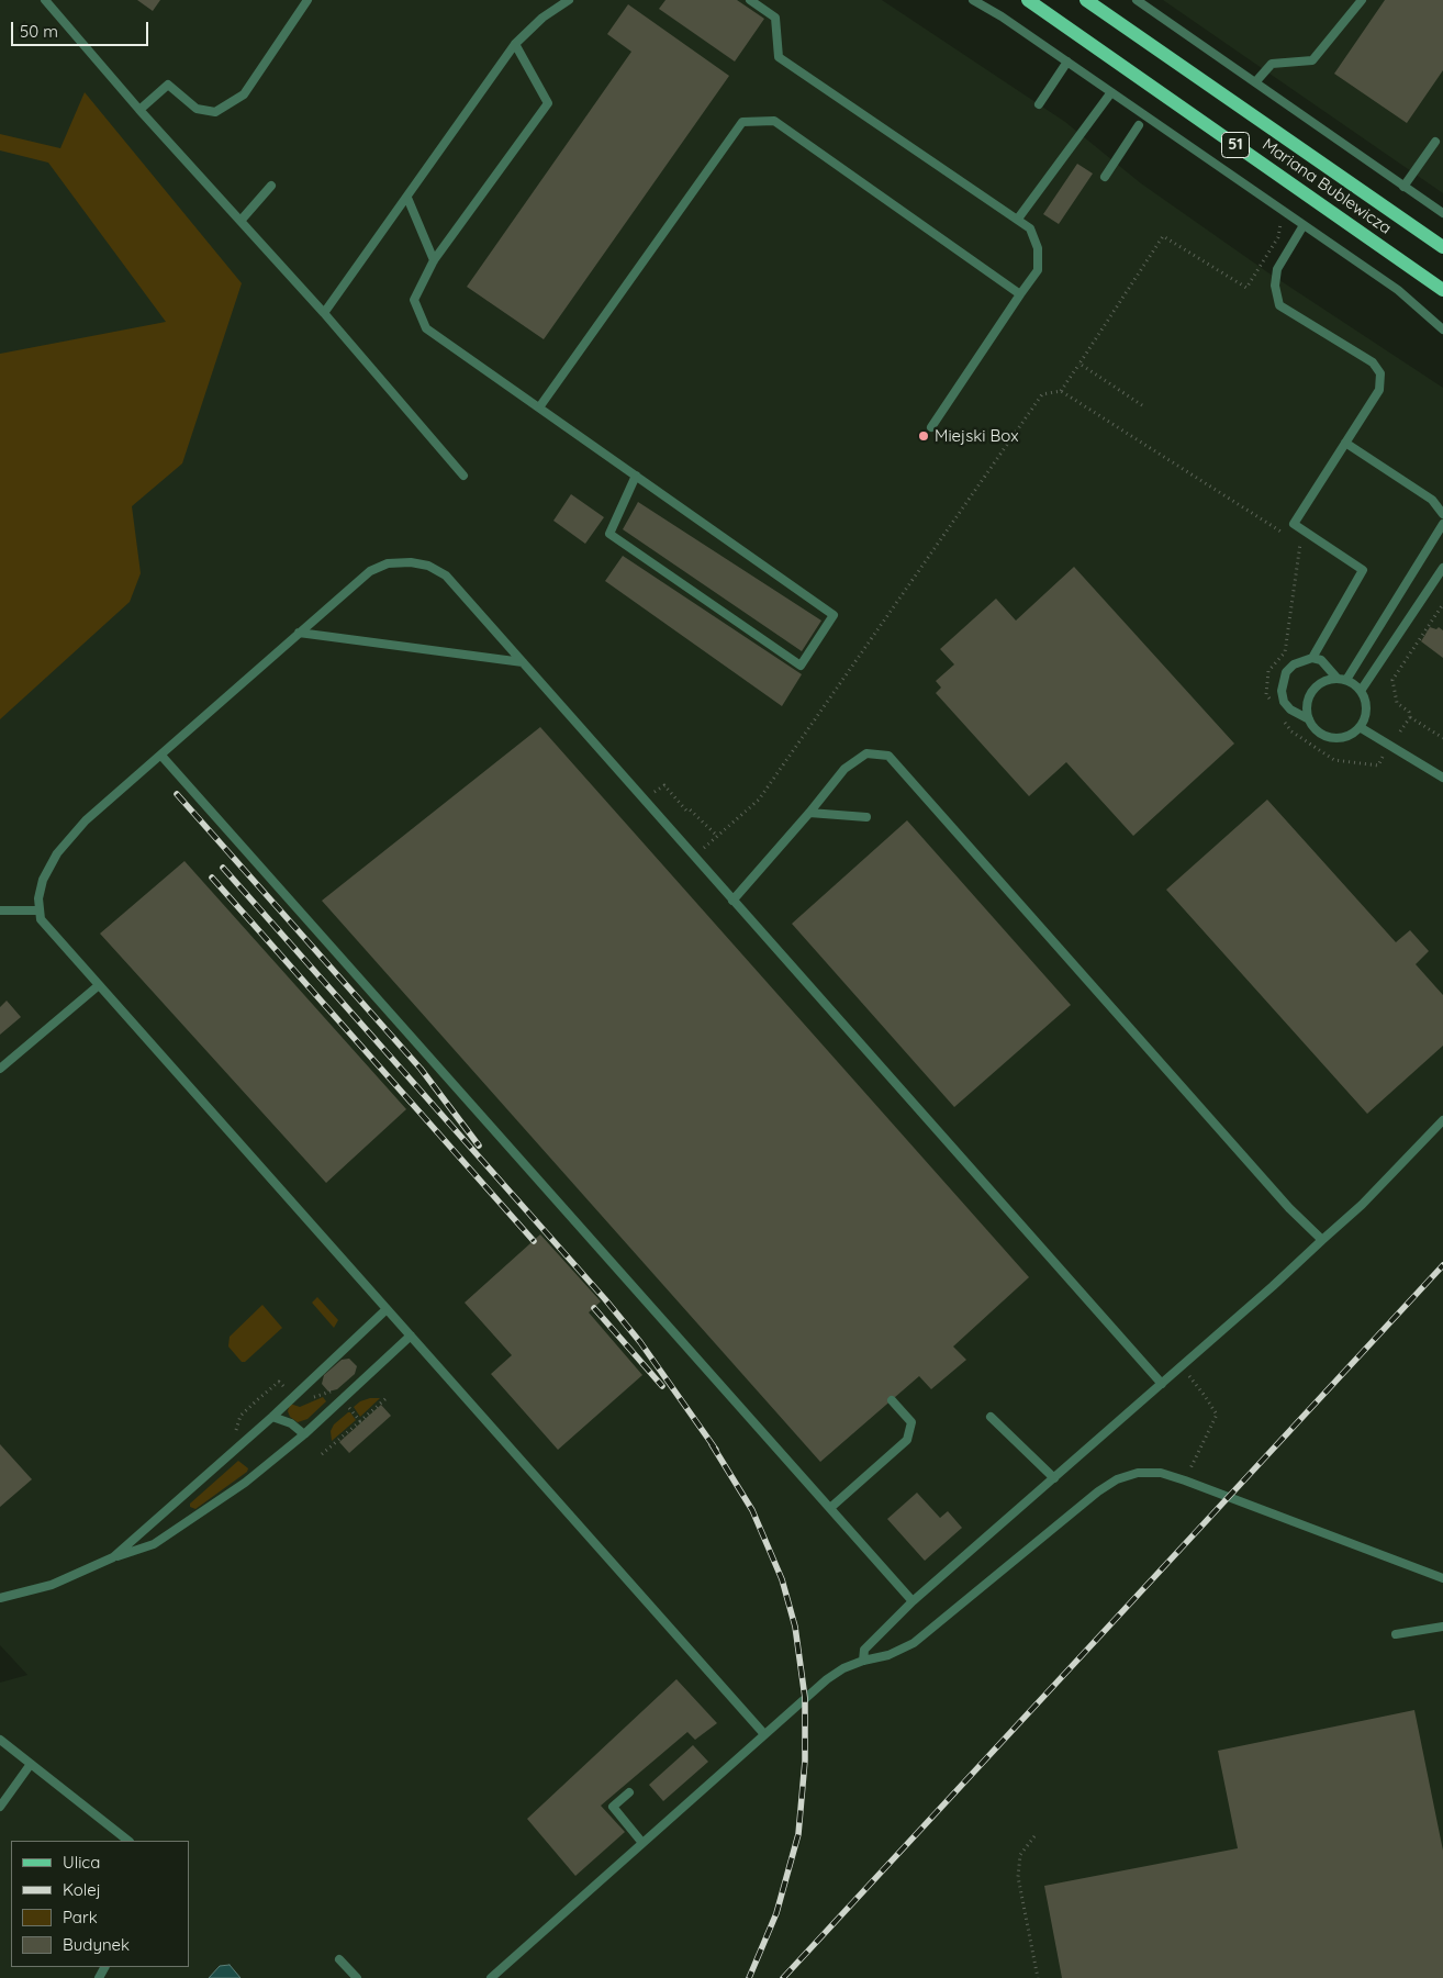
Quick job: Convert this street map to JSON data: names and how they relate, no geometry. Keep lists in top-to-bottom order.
{
  "streets": {
    "main road": ["51", "Mariana Bublewicza"]
  },
  "places": ["Miejski Box"],
  "legend": [
    "Ulica",
    "Kolej",
    "Park",
    "Budynek"
  ],
  "scale_bar": "50 m"
}
